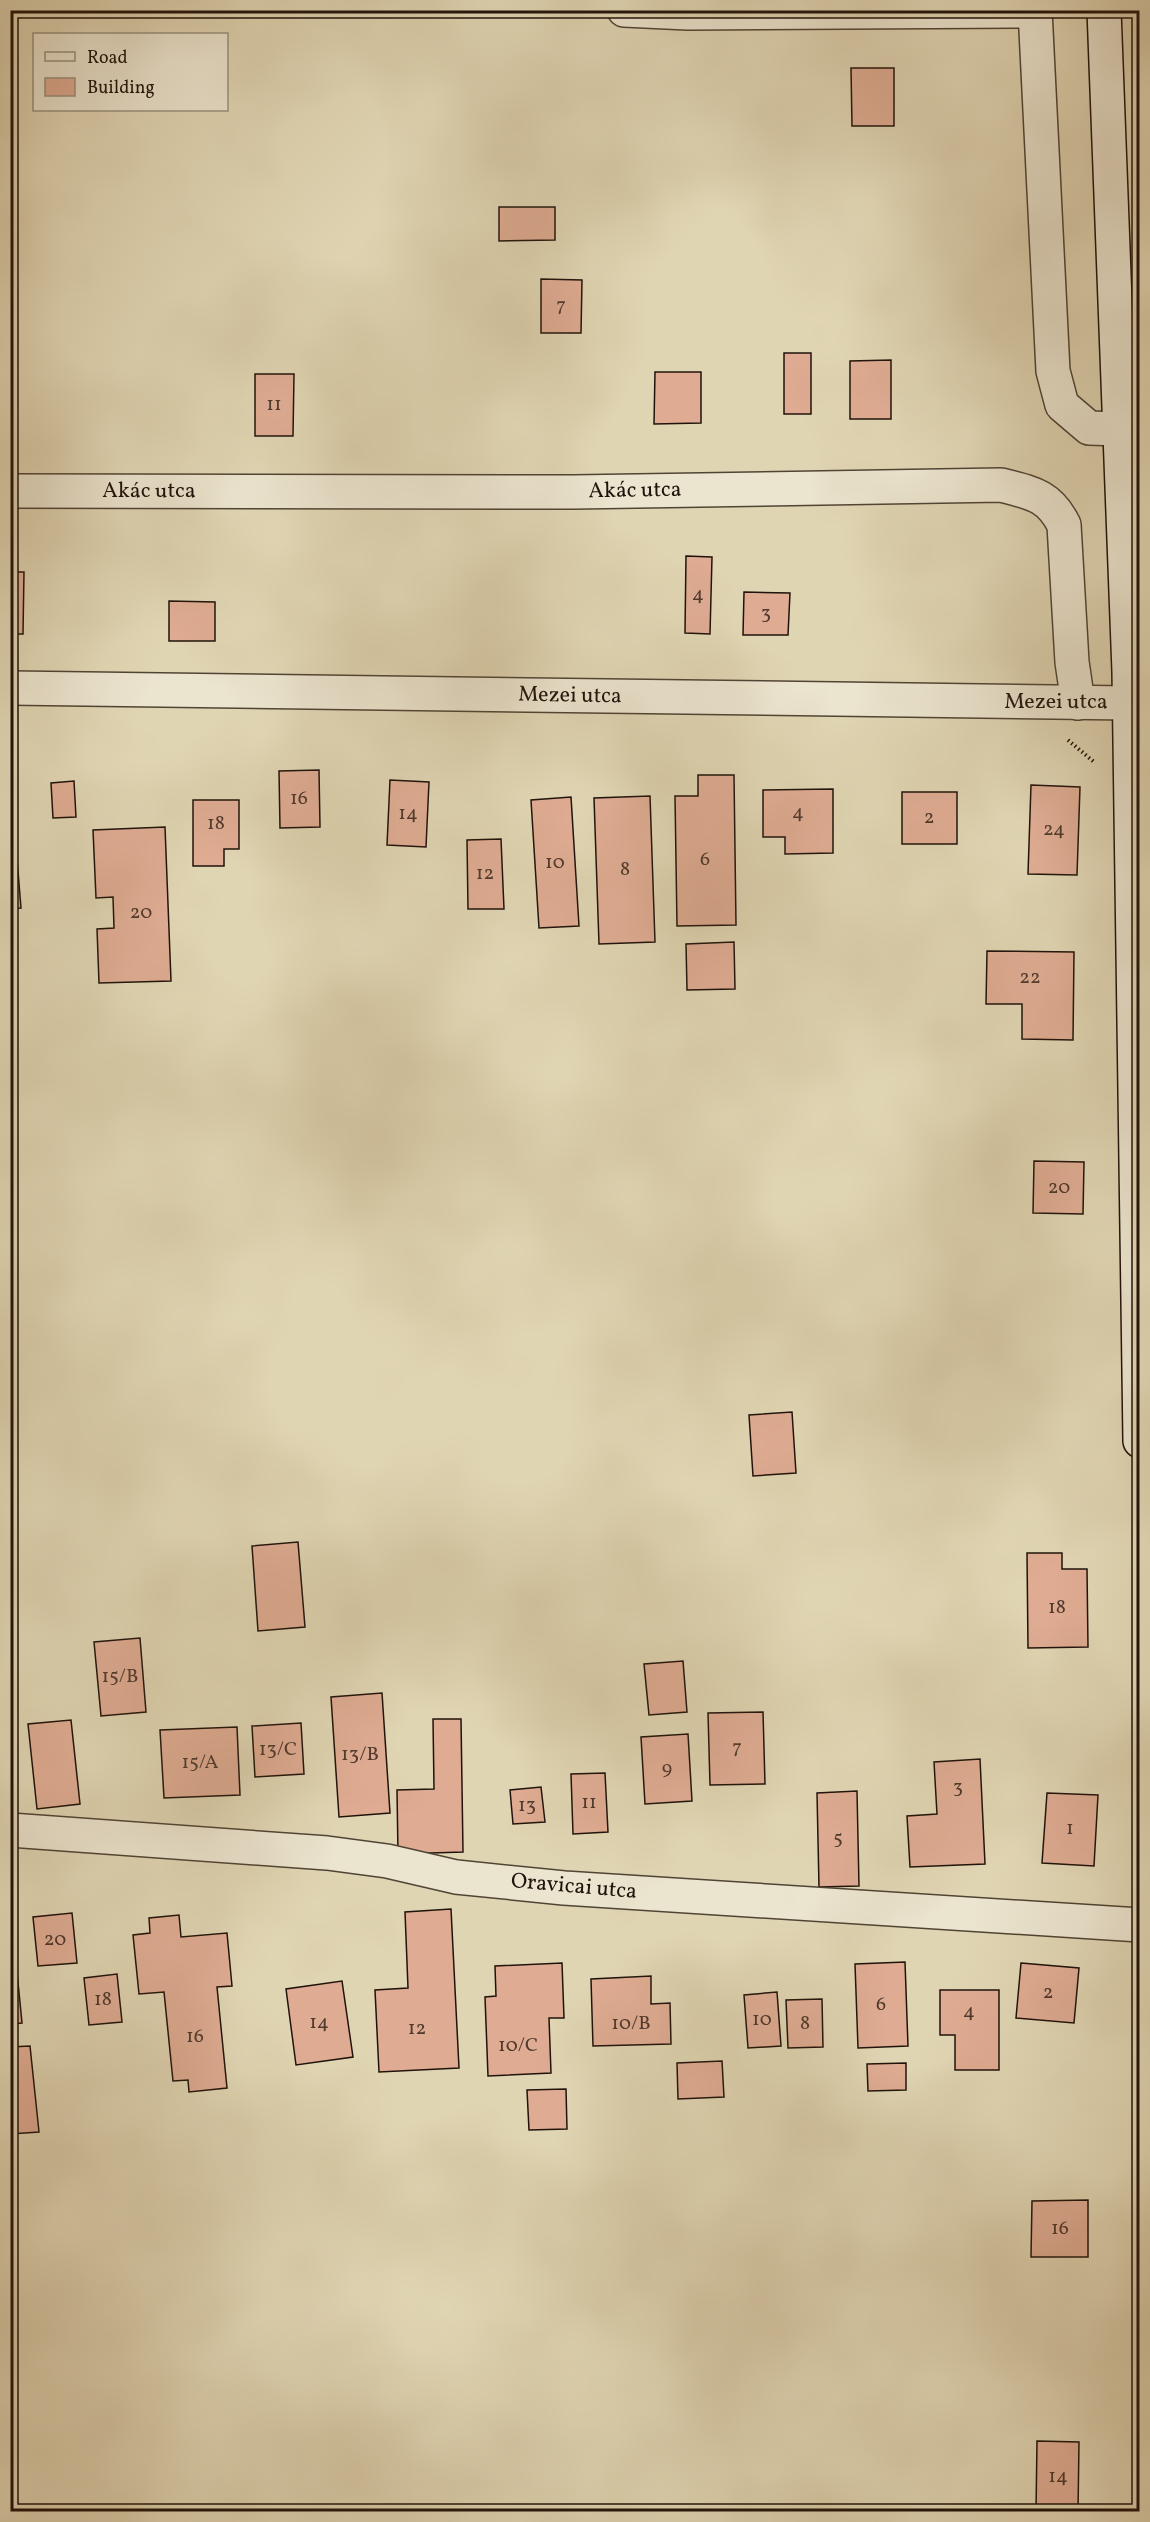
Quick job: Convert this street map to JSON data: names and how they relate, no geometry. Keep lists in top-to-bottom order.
{
  "streets": {
    "street": ["Akác utca", "Mezei utca", "Oravicai utca"]
  },
  "crossings": [
    ["Akác utca", "Mezei utca"]
  ],
  "house_numbers": [
    "7",
    "11",
    "4",
    "3",
    "16",
    "4",
    "14",
    "2",
    "18",
    "24",
    "6",
    "10",
    "8",
    "12",
    "20",
    "22",
    "20",
    "18",
    "15/B",
    "7",
    "13/C",
    "13/B",
    "15/A",
    "9",
    "3",
    "11",
    "13",
    "1",
    "5",
    "20",
    "2",
    "18",
    "6",
    "4",
    "10",
    "14",
    "10/B",
    "8",
    "12",
    "16",
    "10/C",
    "16",
    "14"
  ],
  "legend": ["Road", "Building"]
}
